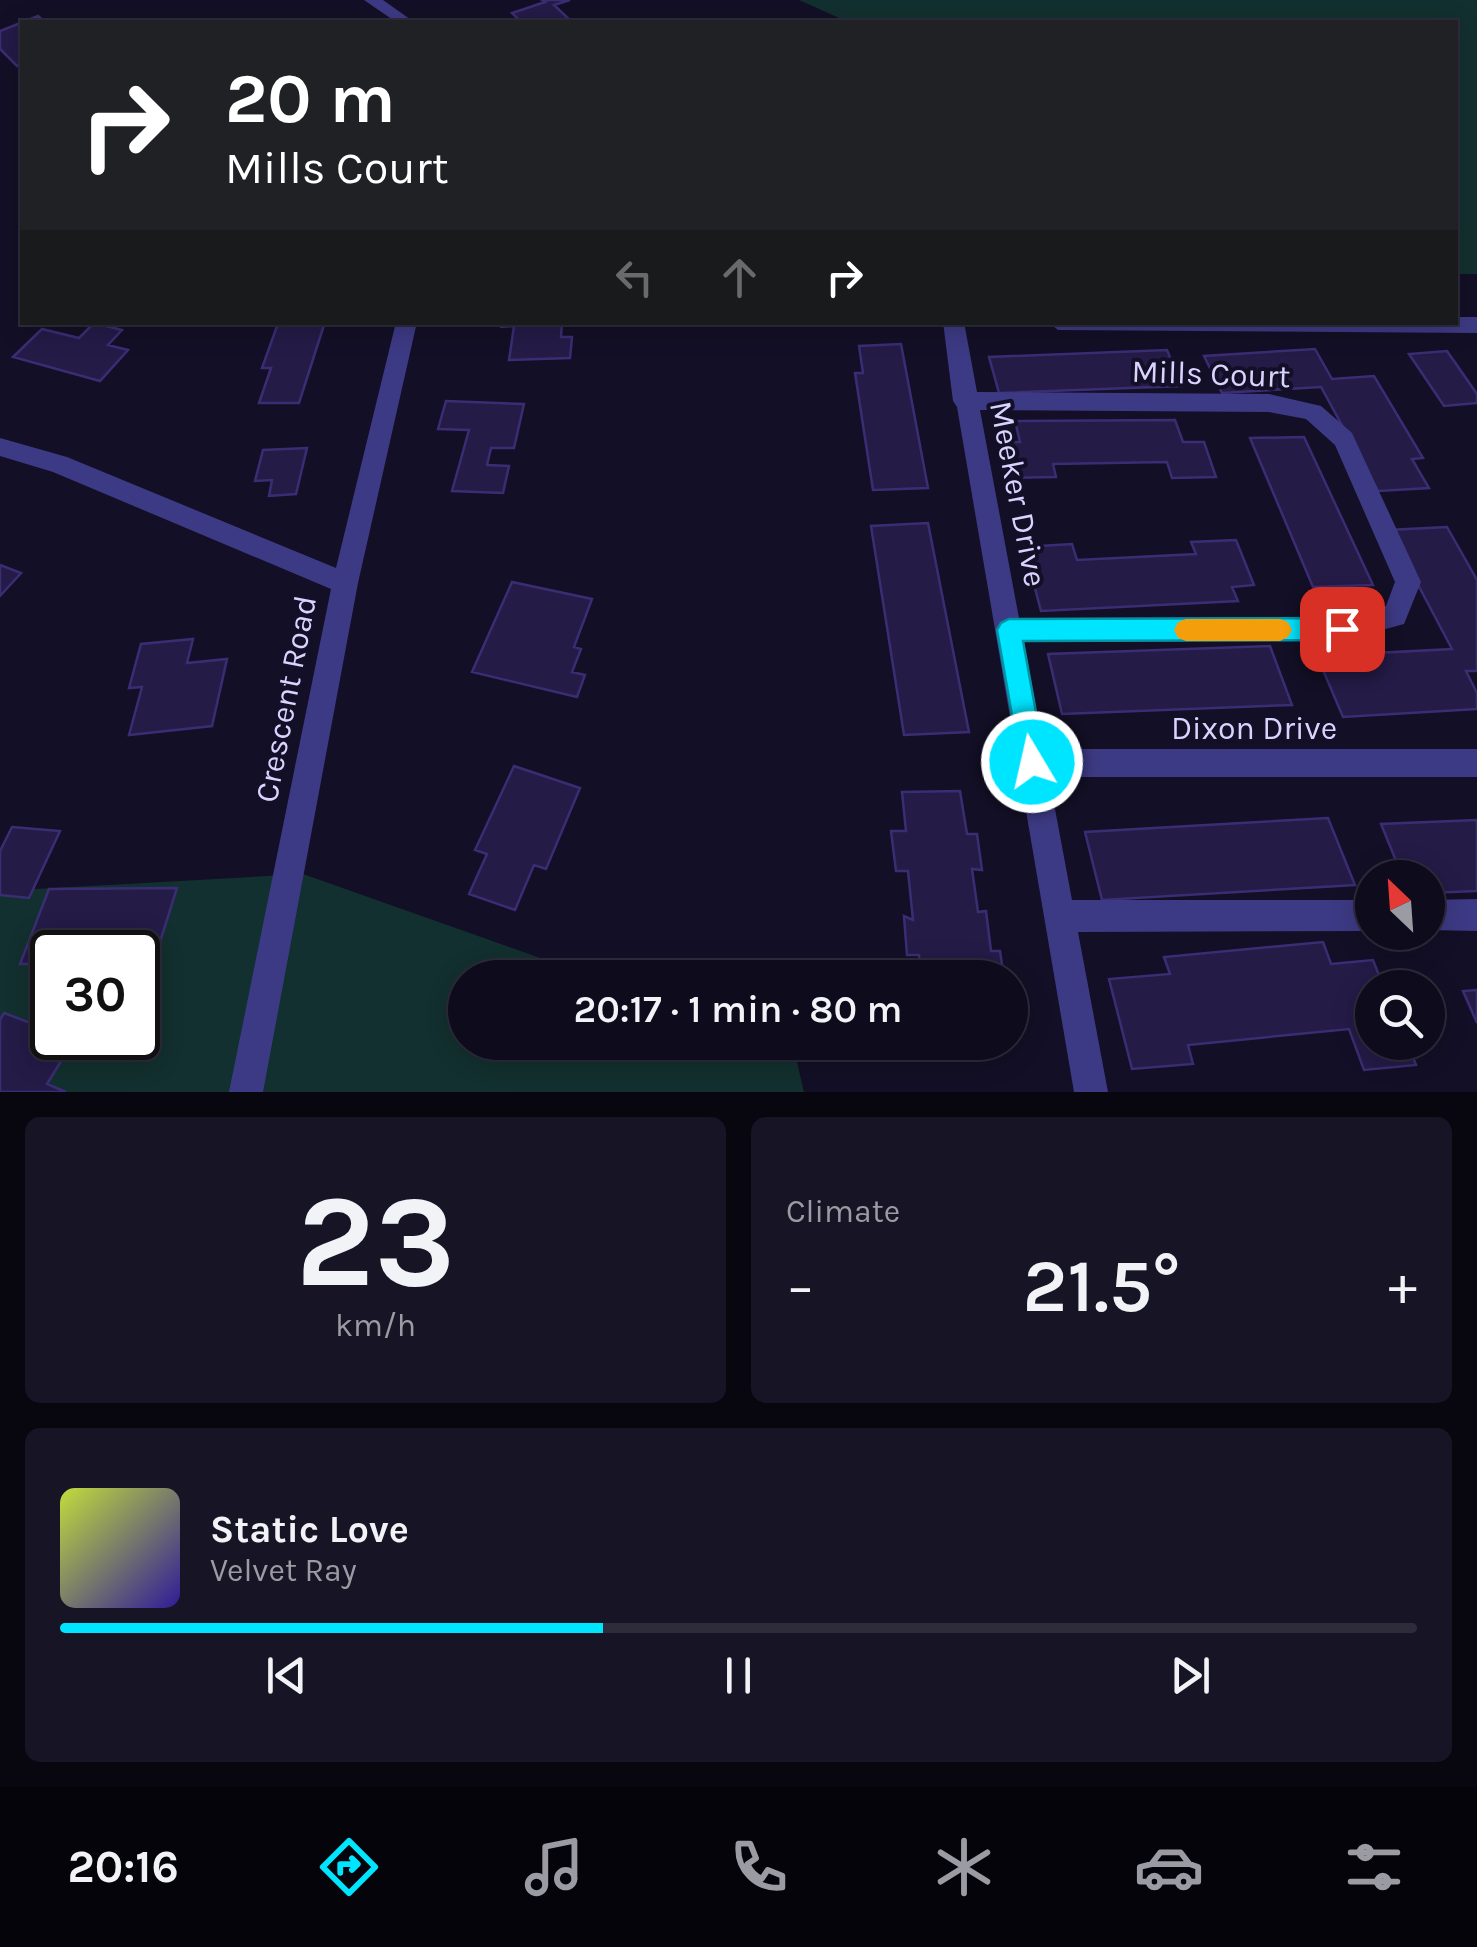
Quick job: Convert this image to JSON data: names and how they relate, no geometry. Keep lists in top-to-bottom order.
{
  "streets": {
    "street": [
      "Mills Court",
      "Meeker Drive",
      "Crescent Road",
      "Dixon Drive"
    ]
  },
  "crossings": [
    ["Mills Court", "Meeker Drive"],
    ["Meeker Drive", "Dixon Drive"]
  ],
  "north": "top left",
  "page": {
    "turn": ["20 m", "Mills Court"],
    "limit": "30",
    "trip": "20:17 · 1 min · 80 m",
    "tile": [
      ["23", "km/h"],
      "Climate"
    ],
    "heat": ["−", "21.5°", "+"],
    "song": ["Static Love", "Velvet Ray"],
    "tabs": "20:16"
  }
}
